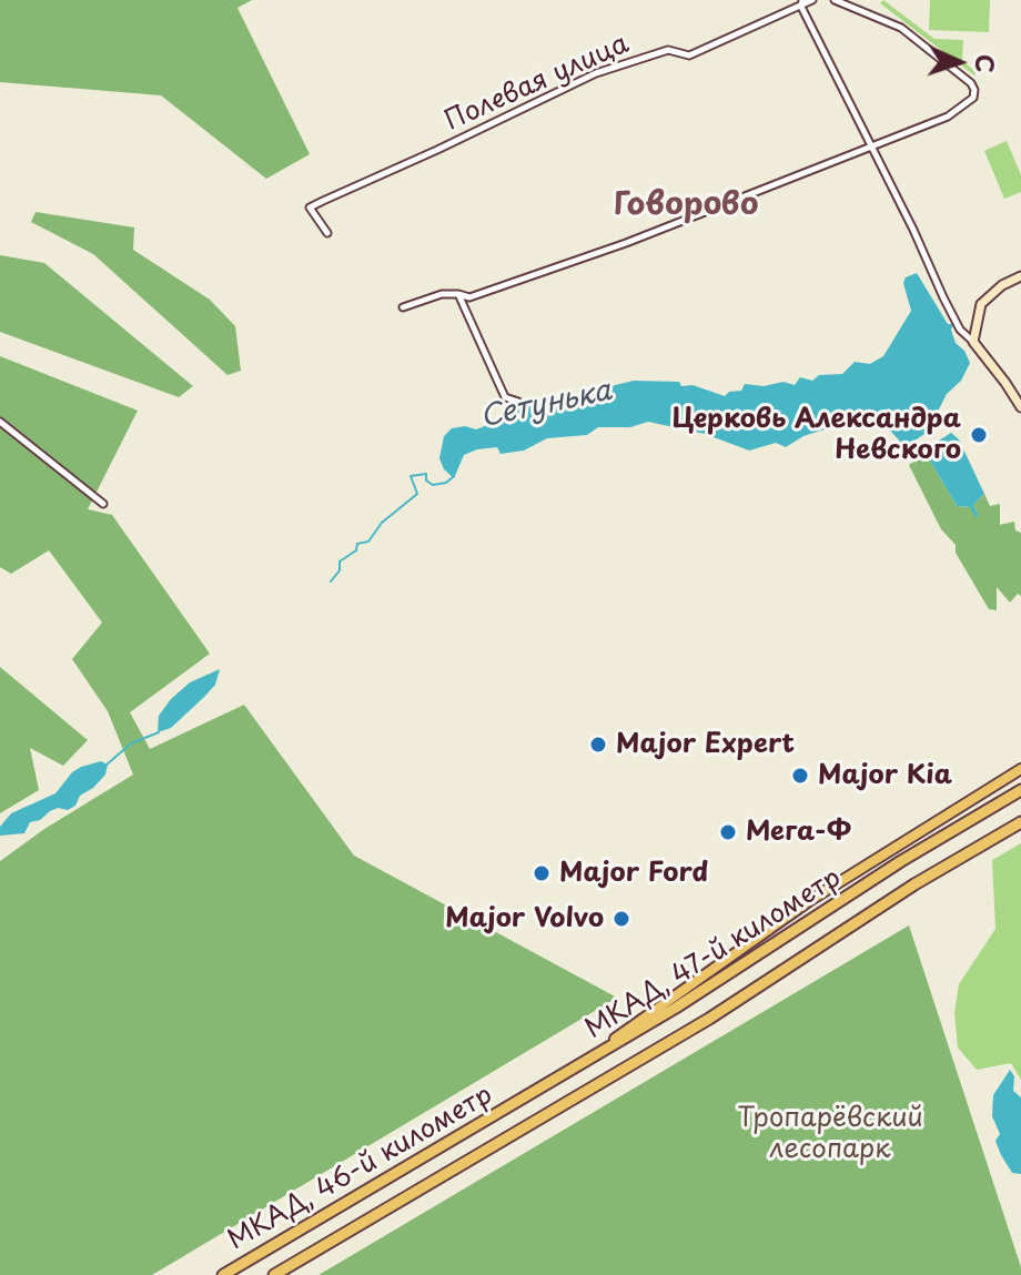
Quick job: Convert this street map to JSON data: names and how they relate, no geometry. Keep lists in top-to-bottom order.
{
  "streets": {
    "highway": ["МКАД, 47-й километр", "МКАД, 46-й километр"],
    "street": ["Полевая улица"]
  },
  "crossings": [
    ["МКАД, 47-й километр", "МКАД, 46-й километр"]
  ],
  "districts": ["Говорово"],
  "water": ["Сетунька"],
  "parks": ["Тропарёвский лесопарк"],
  "places": [
    "Церковь Александра Невского",
    "Major Expert",
    "Major Kia",
    "Мега-Ф",
    "Major Ford",
    "Major Volvo"
  ],
  "north": "right"
}
